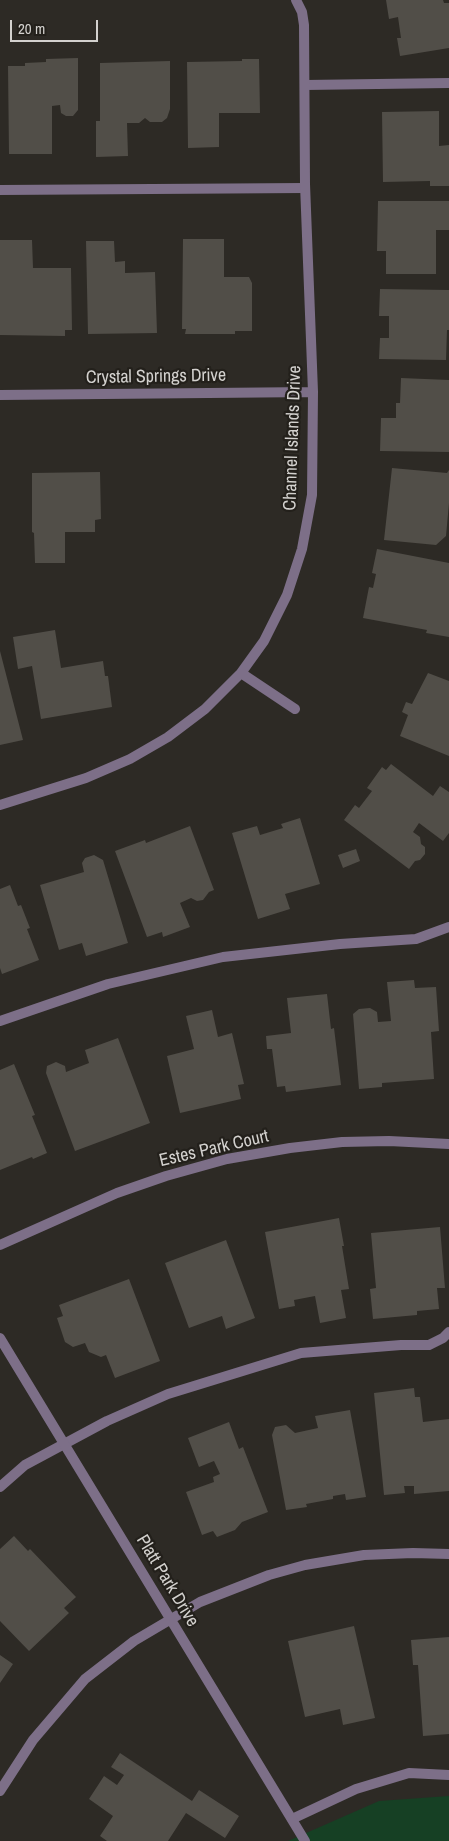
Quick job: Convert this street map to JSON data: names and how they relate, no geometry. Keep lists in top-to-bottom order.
{
  "streets": {
    "street": [
      "Crystal Springs Drive",
      "Channel Islands Drive",
      "Estes Park Court",
      "Platt Park Drive"
    ]
  },
  "crossings": [
    ["Crystal Springs Drive", "Channel Islands Drive"]
  ],
  "scale_bar": "20 m"
}
